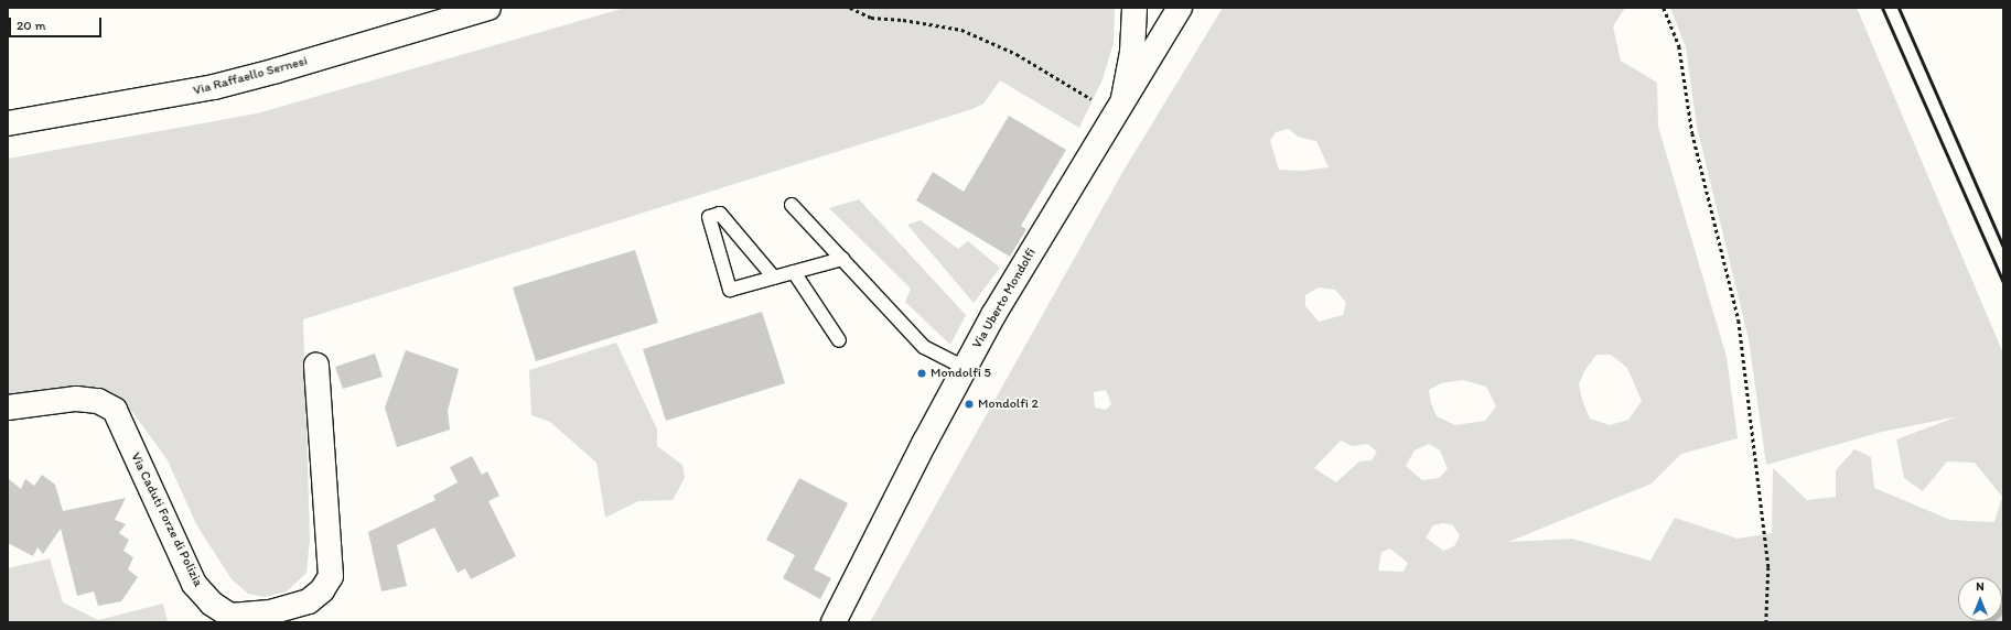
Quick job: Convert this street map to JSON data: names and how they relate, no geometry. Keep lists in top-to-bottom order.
{
  "streets": {
    "street": ["Via Raffaello Sernesi", "Via Uberto Mondolfi", "Via Caduti Forze di Polizia"]
  },
  "places": ["Mondolfi 5", "Mondolfi 2"],
  "scale_bar": "20 m",
  "north": "top"
}
